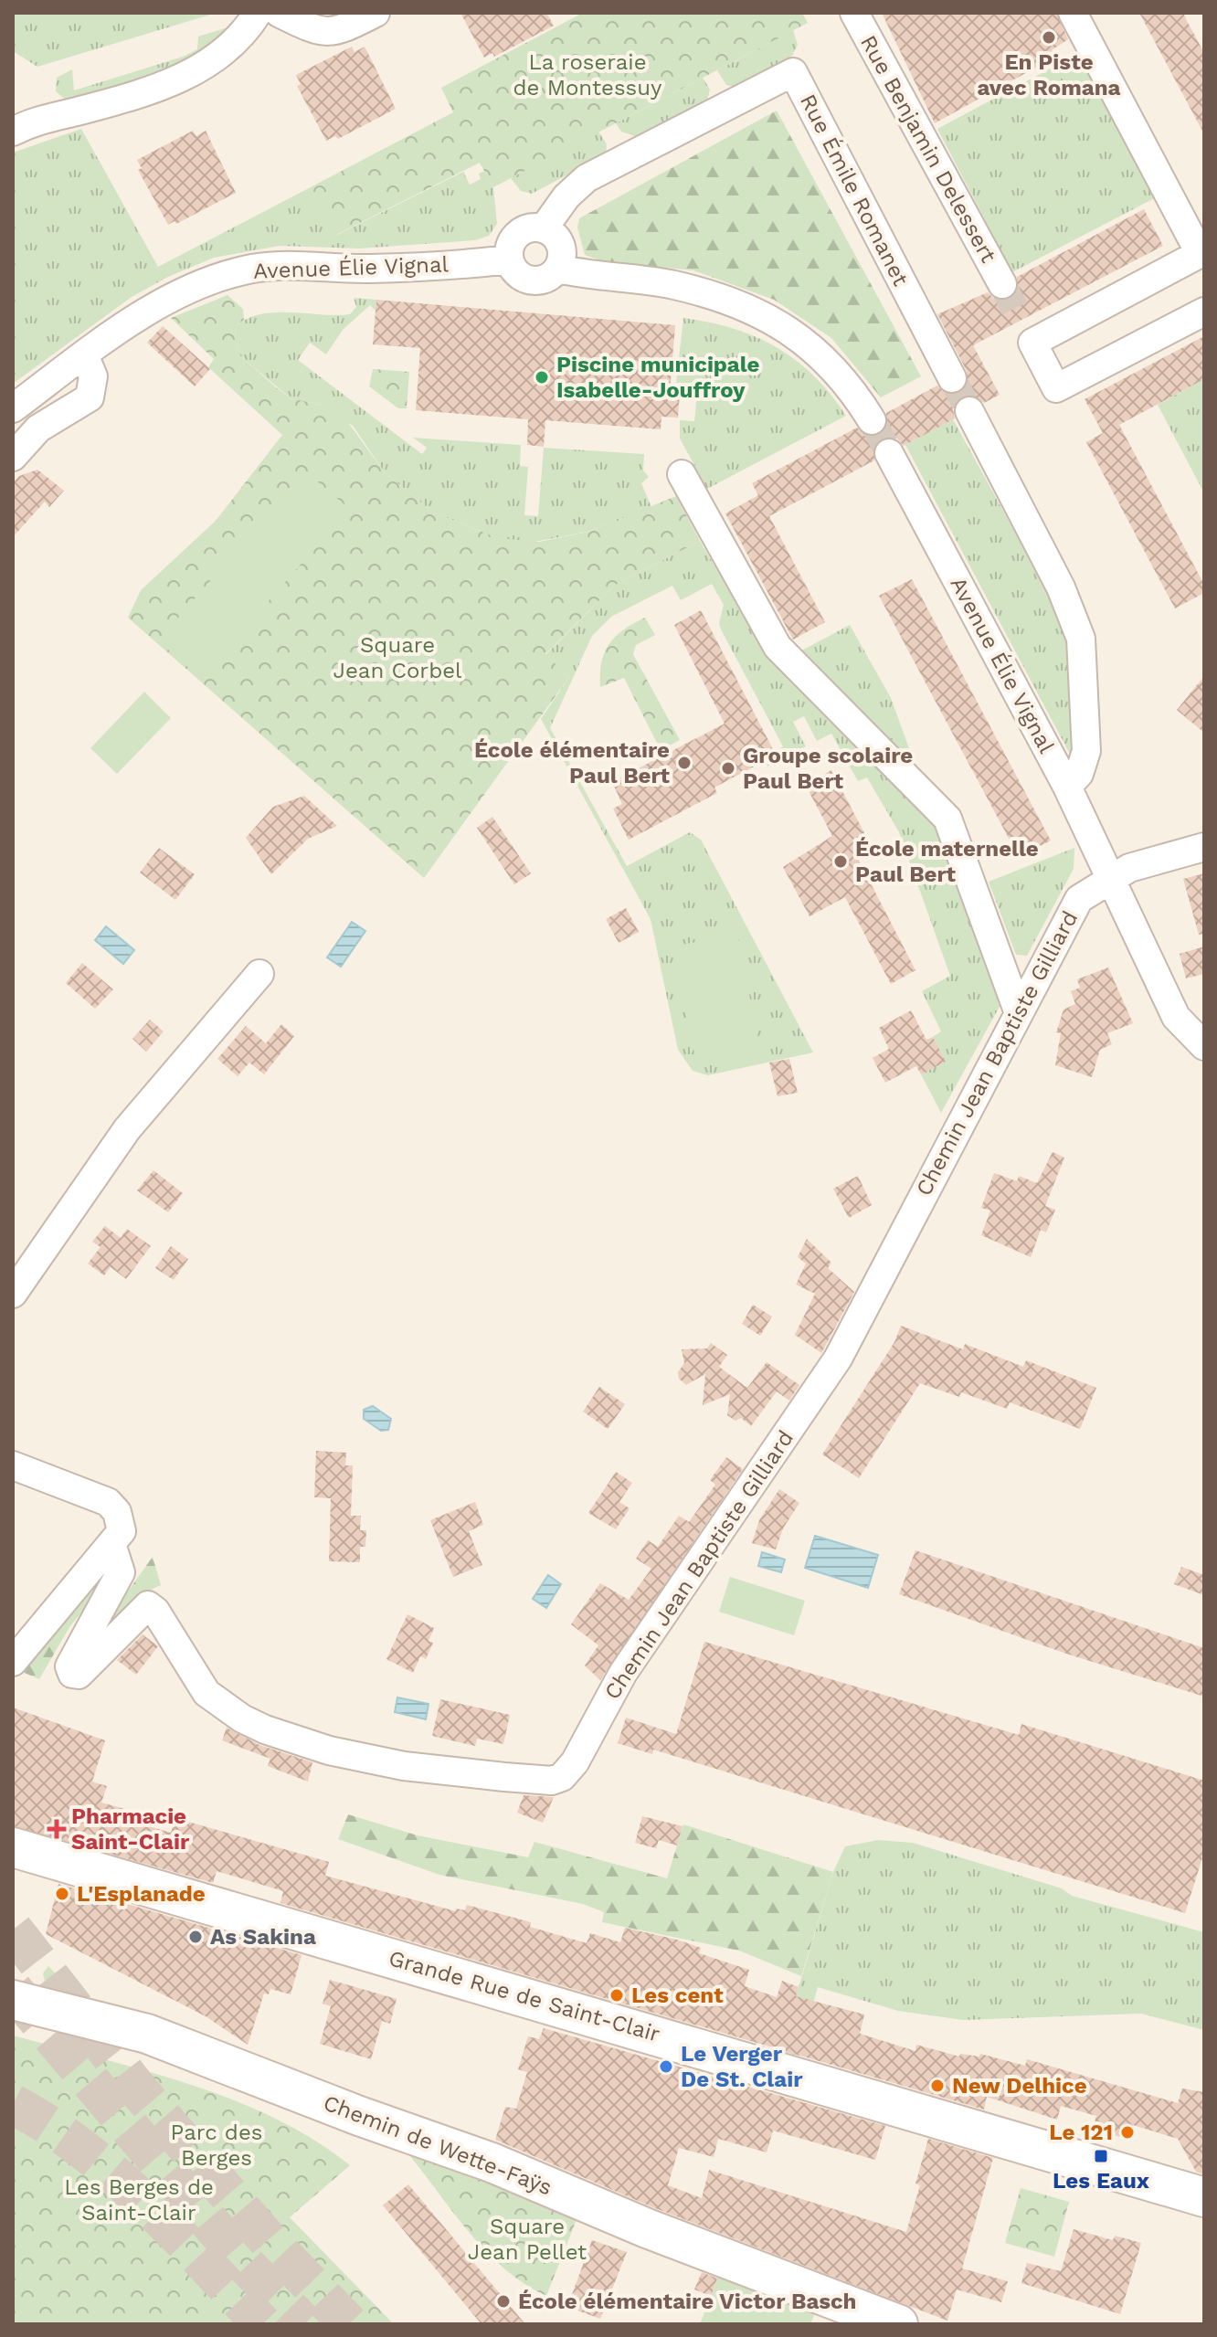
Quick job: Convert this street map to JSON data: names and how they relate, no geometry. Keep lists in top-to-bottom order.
{
  "streets": {
    "main road": ["Grande Rue de Saint-Clair", "Chemin de Wette-Faÿs"],
    "street": [
      "Rue Benjamin Delessert",
      "Rue Émile Romanet",
      "Avenue Élie Vignal",
      "Chemin Jean Baptiste Gilliard"
    ]
  },
  "crossings": [
    ["Rue Émile Romanet", "Avenue Élie Vignal"],
    ["Avenue Élie Vignal", "Chemin Jean Baptiste Gilliard"]
  ],
  "parks": [
    "La roseraie de Montessuy",
    "Square Jean Corbel",
    "Parc des Berges",
    "Les Berges de Saint-Clair",
    "Square Jean Pellet"
  ],
  "places": {
    "other": [
      "En Piste avec Romana",
      "Piscine municipale Isabelle-Jouffroy",
      "École élémentaire Paul Bert",
      "Groupe scolaire Paul Bert",
      "École maternelle Paul Bert",
      "L'Esplanade",
      "As Sakina",
      "Les cent",
      "Le Verger De St. Clair",
      "New Delhice",
      "Le 121",
      "École élémentaire Victor Basch"
    ],
    "health": ["Pharmacie Saint-Clair"],
    "transit": ["Les Eaux"]
  }
}
